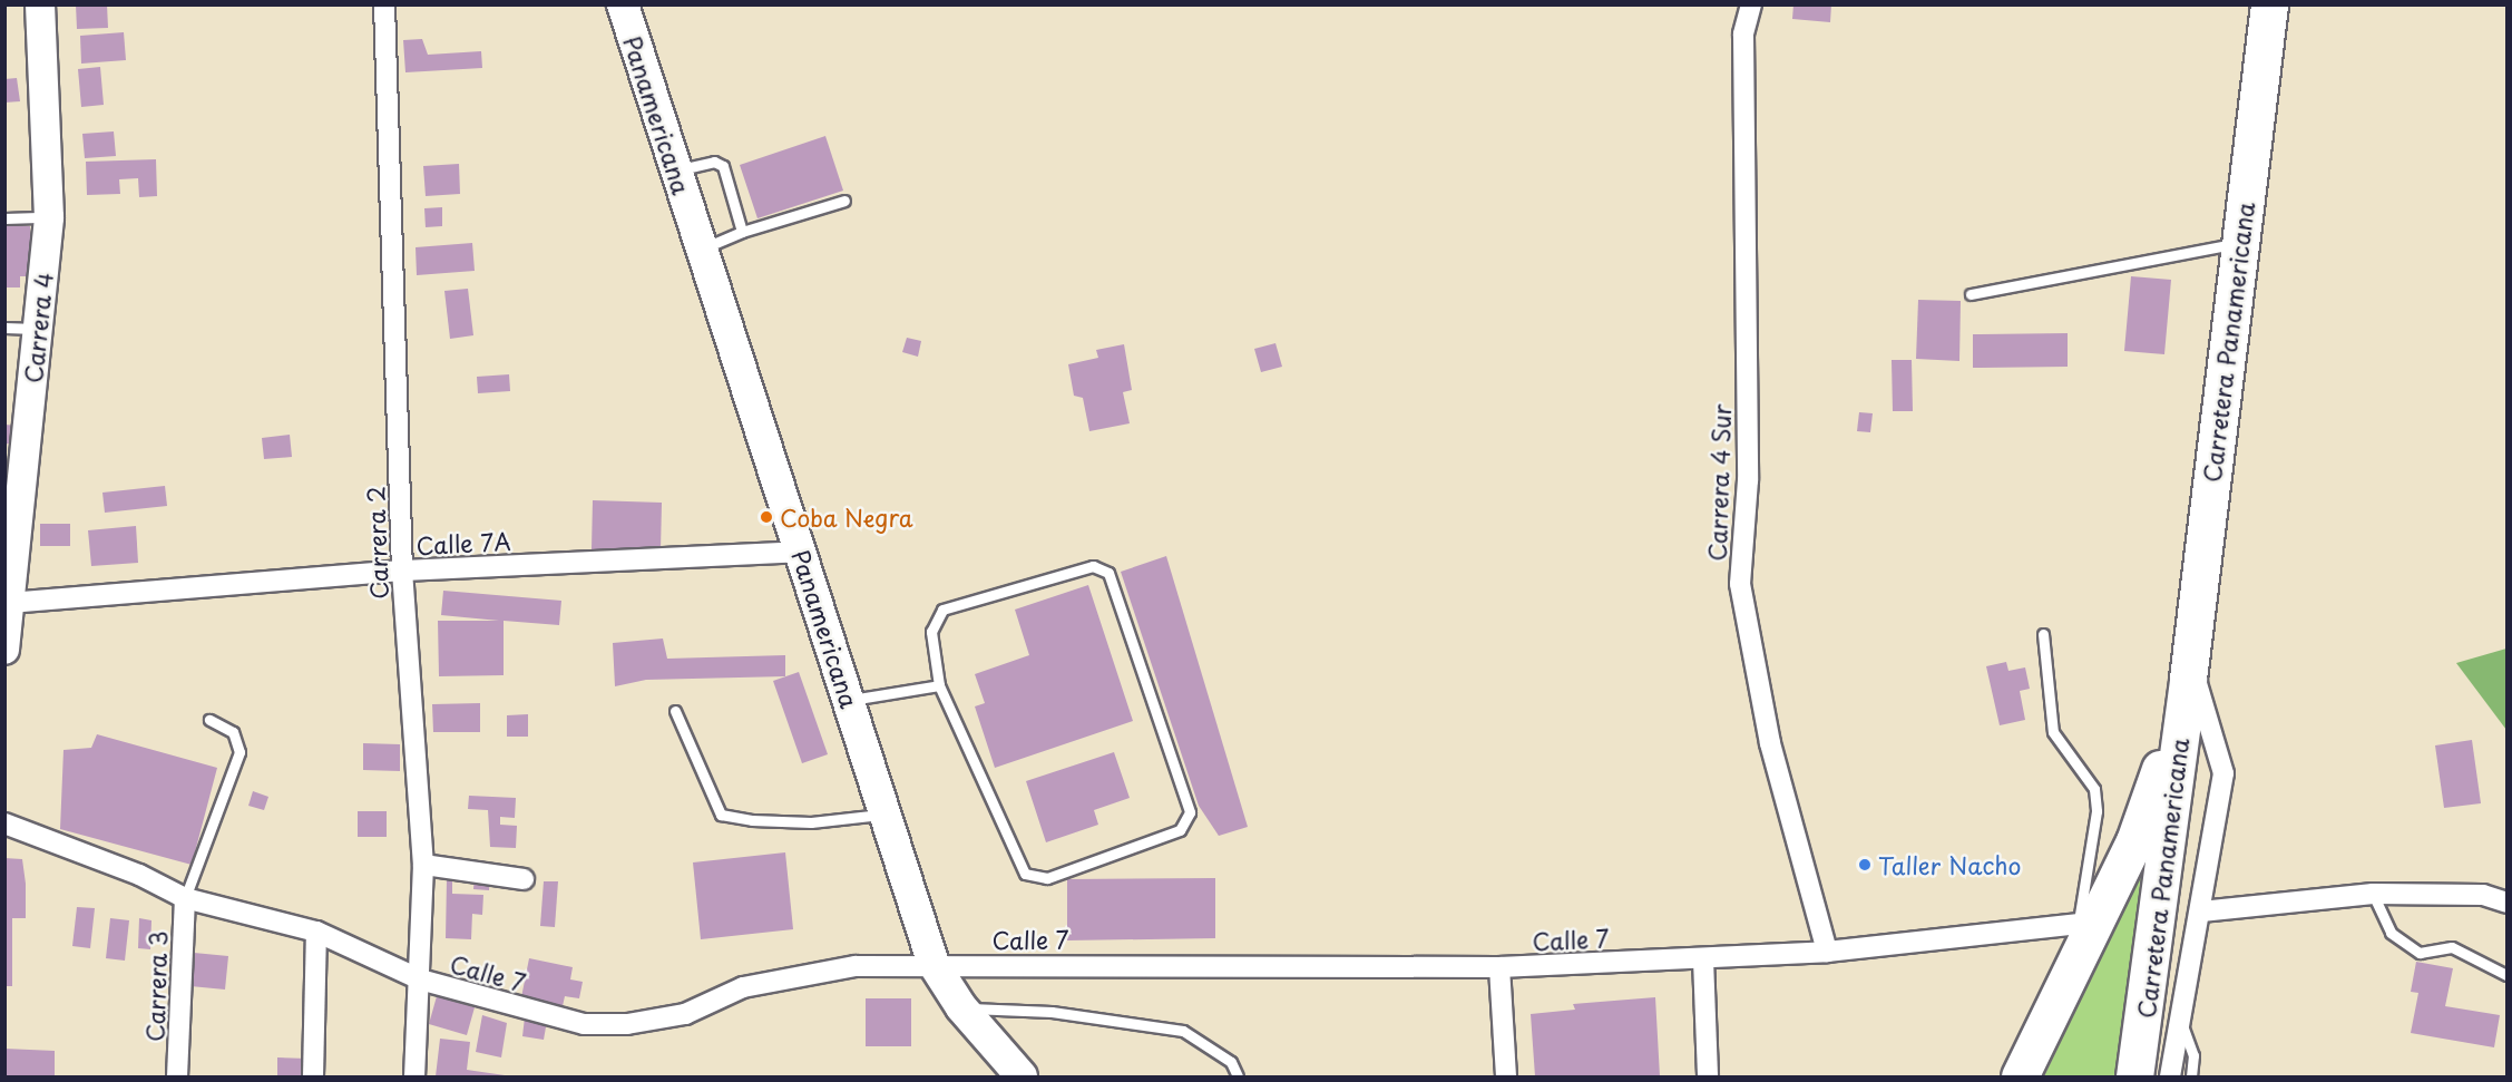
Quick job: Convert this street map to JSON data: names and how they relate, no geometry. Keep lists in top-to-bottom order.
{
  "streets": {
    "highway": ["Carretera Panamericana"],
    "main road": ["Panamericana"],
    "street": [
      "Carrera 4",
      "Carrera 4 Sur",
      "Carrera 2",
      "Calle 7A",
      "Calle 7",
      "Carrera 3"
    ]
  },
  "crossings": [
    ["Panamericana", "Calle 7A"],
    ["Panamericana", "Calle 7"],
    ["Carrera 4", "Calle 7A"],
    ["Carretera Panamericana", "Calle 7"],
    ["Carrera 4 Sur", "Calle 7"],
    ["Carrera 2", "Calle 7A"],
    ["Carrera 2", "Calle 7"],
    ["Calle 7", "Carrera 3"]
  ],
  "places": ["Coba Negra", "Taller Nacho"]
}
